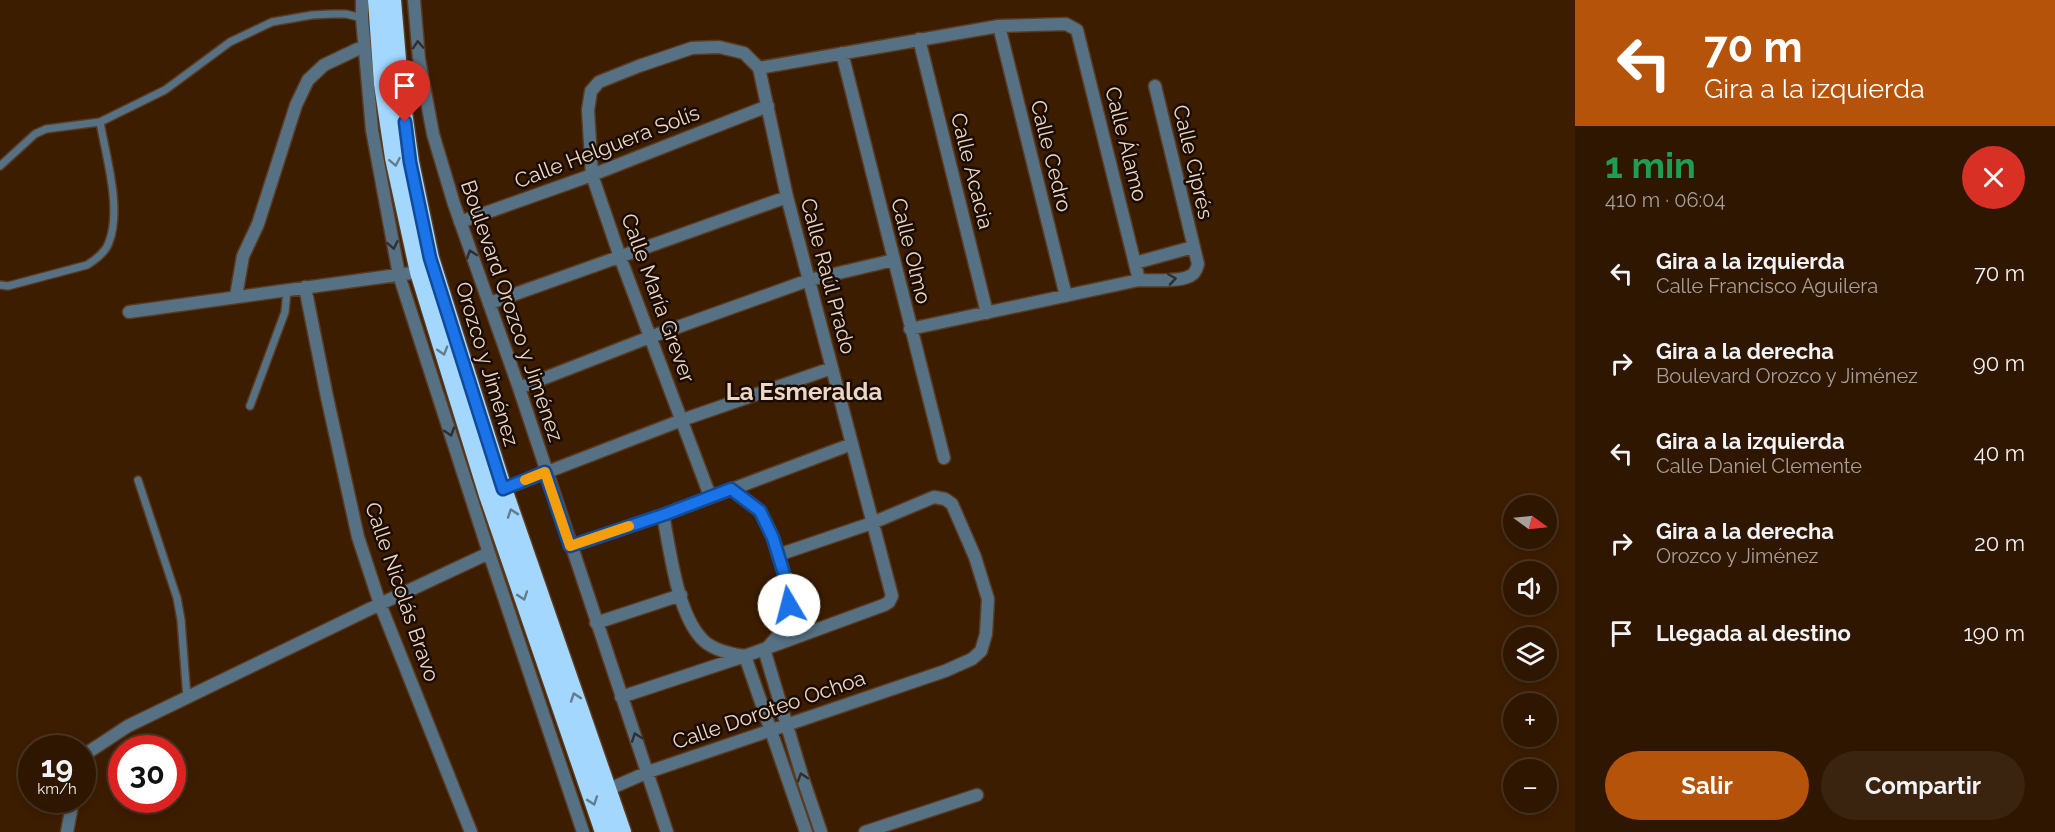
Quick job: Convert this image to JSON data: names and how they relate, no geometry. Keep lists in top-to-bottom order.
{
  "streets": {
    "highway": ["Orozco y Jiménez"],
    "street": [
      "Calle Álamo",
      "Calle Helguera Solís",
      "Calle Cedro",
      "Calle Ciprés",
      "Calle Acacia",
      "Calle Olmo",
      "Calle Raúl Prado",
      "Calle María Grever",
      "Boulevard Orozco y Jiménez",
      "Calle Nicolás Bravo",
      "Calle Doroteo Ochoa"
    ]
  },
  "crossings": [
    ["Calle Álamo", "Calle Cedro"],
    ["Calle Álamo", "Calle Ciprés"],
    ["Calle Helguera Solís", "Calle Raúl Prado"],
    ["Calle Helguera Solís", "Calle María Grever"],
    ["Calle Helguera Solís", "Boulevard Orozco y Jiménez"],
    ["Calle Raúl Prado", "Calle María Grever"],
    ["Calle Raúl Prado", "Calle Doroteo Ochoa"],
    ["Boulevard Orozco y Jiménez", "Calle Doroteo Ochoa"],
    ["Orozco y Jiménez", "Calle Doroteo Ochoa"]
  ],
  "districts": ["La Esmeralda"],
  "north": "right",
  "page": {
    "turn": ["70 m", "Gira a la izquierda"],
    "heading": ["1 min", "410 m · 06:04"],
    "list": [
      {
        "name": "Gira a la izquierda",
        "note": "Calle Francisco Aguilera",
        "value": "70 m"
      },
      {
        "name": "Gira a la derecha",
        "note": "Boulevard Orozco y Jiménez",
        "value": "90 m"
      },
      {
        "name": "Gira a la izquierda",
        "note": "Calle Daniel Clemente",
        "value": "40 m"
      },
      {
        "name": "Gira a la derecha",
        "note": "Orozco y Jiménez",
        "value": "20 m"
      },
      {
        "name": "Llegada al destino",
        "value": "190 m"
      }
    ],
    "map_buttons": ["+", "−"],
    "speed": "19 km/h",
    "limit": "30",
    "buttons": ["Salir", "Compartir"]
  }
}
